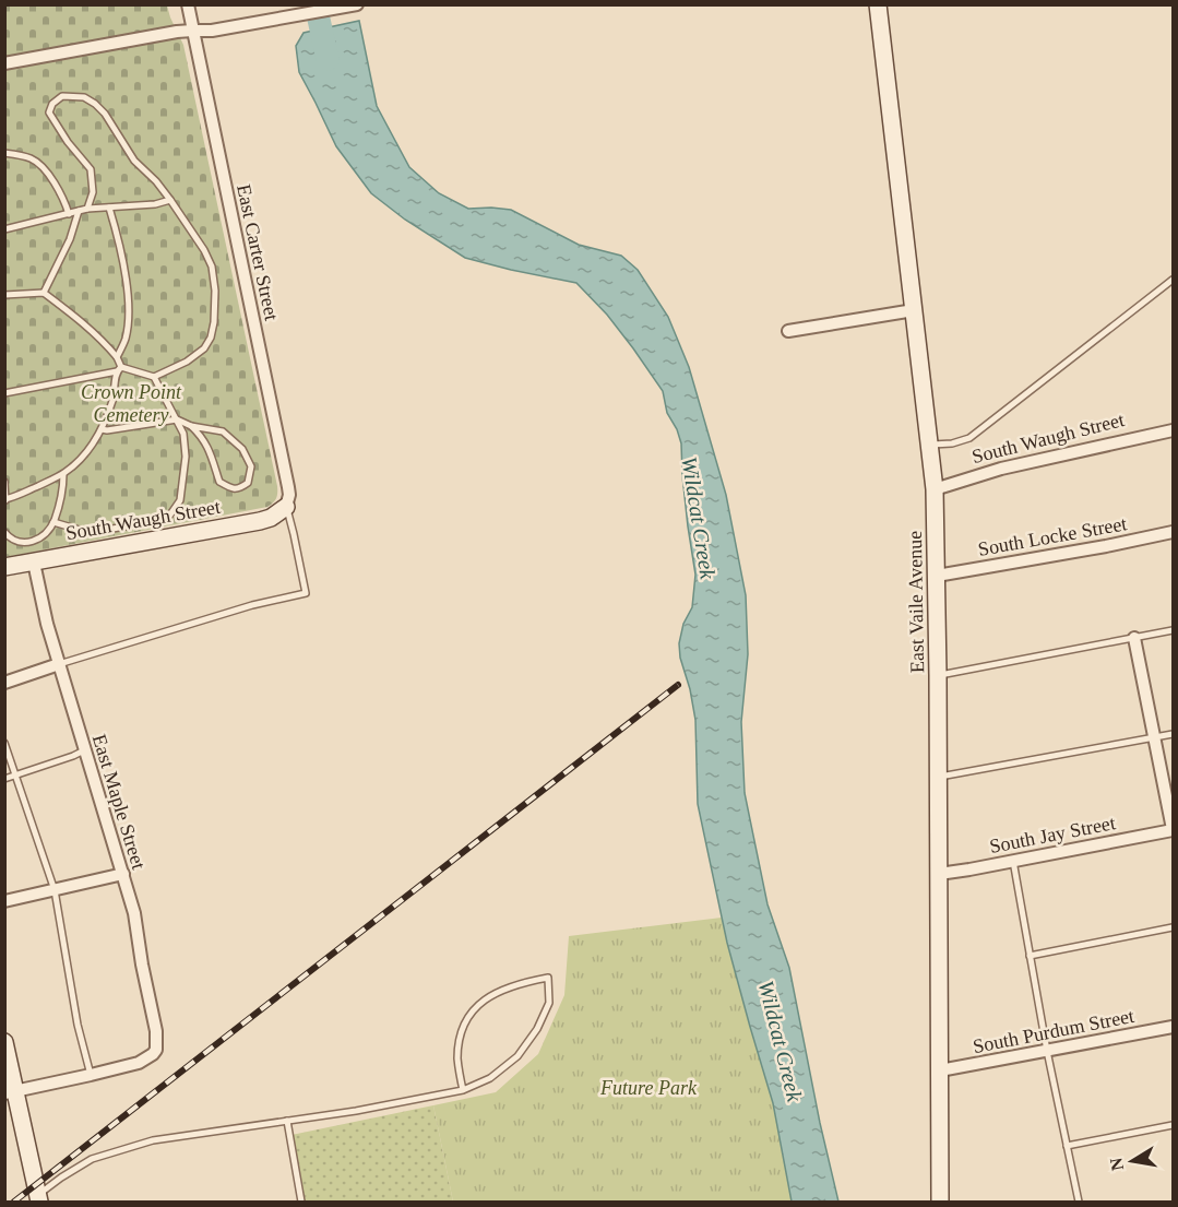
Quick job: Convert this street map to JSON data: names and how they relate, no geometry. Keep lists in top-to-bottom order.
{
  "streets": {
    "street": [
      "East Carter Street",
      "South Waugh Street",
      "South Locke Street",
      "East Vaile Avenue",
      "East Maple Street",
      "South Jay Street",
      "South Purdum Street"
    ]
  },
  "crossings": [
    ["East Carter Street", "South Waugh Street"],
    ["South Waugh Street", "East Vaile Avenue"],
    ["South Waugh Street", "East Maple Street"],
    ["South Locke Street", "East Vaile Avenue"],
    ["East Vaile Avenue", "South Jay Street"],
    ["East Vaile Avenue", "South Purdum Street"]
  ],
  "water": ["Wildcat Creek"],
  "parks": ["Crown Point Cemetery", "Future Park"],
  "north": "left"
}
